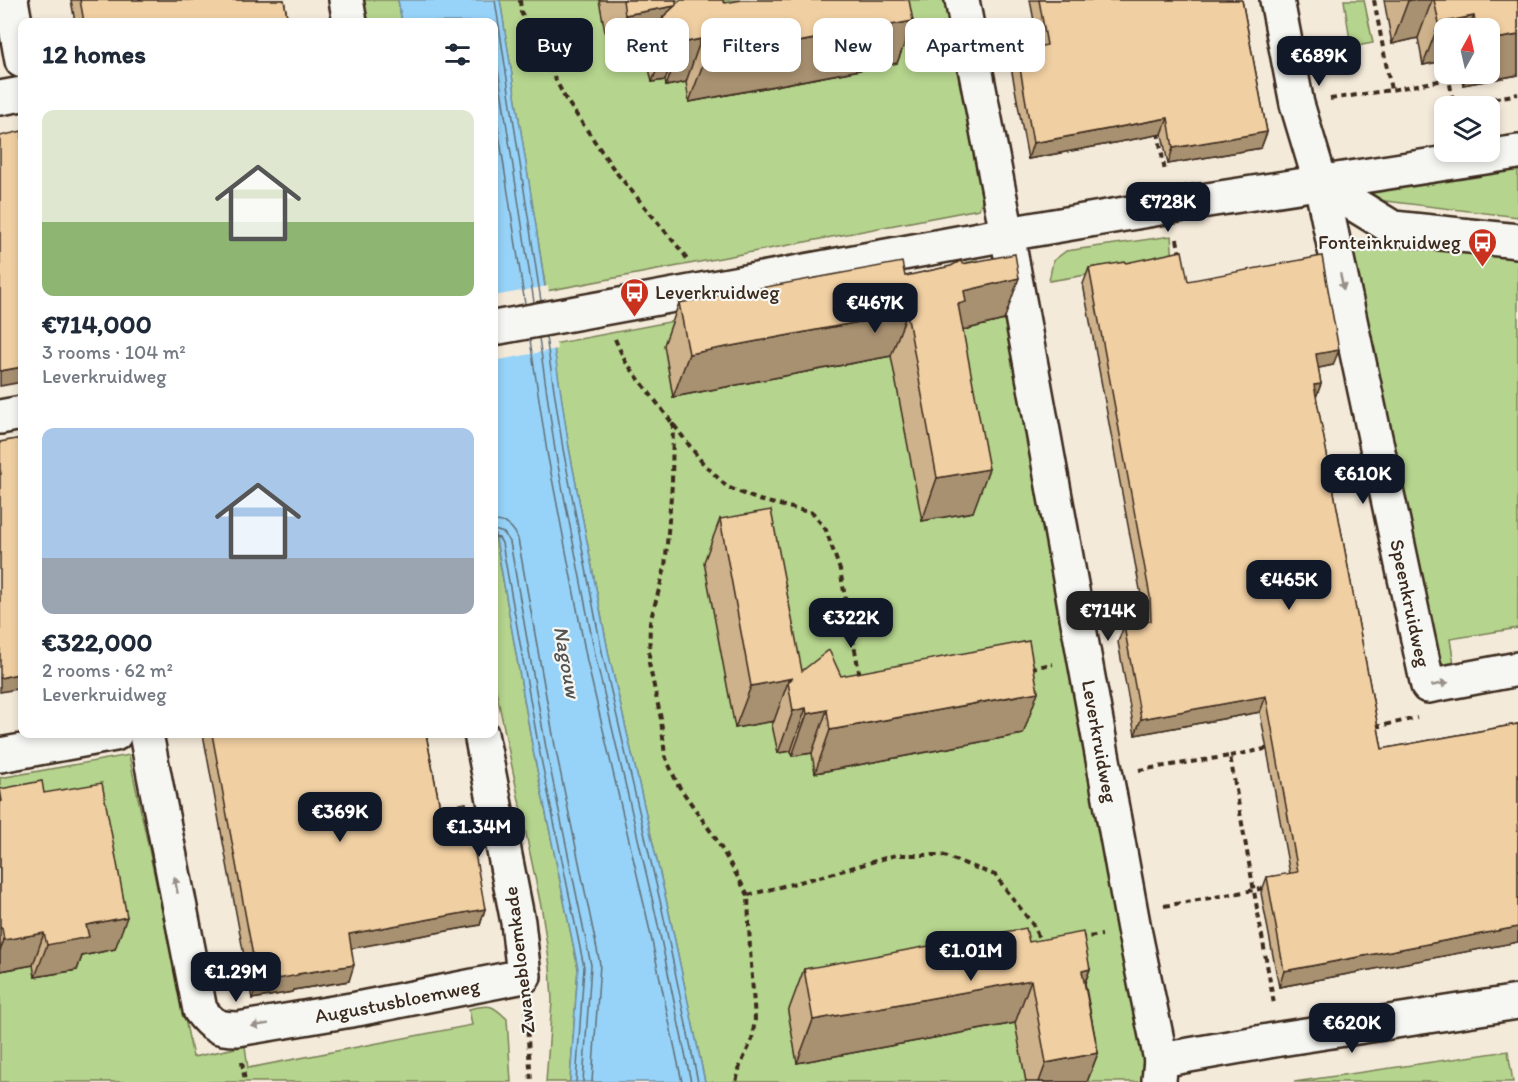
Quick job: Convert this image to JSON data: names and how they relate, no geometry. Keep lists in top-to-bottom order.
{
  "streets": {
    "street": [
      "Speenkruidweg",
      "Leverkruidweg",
      "Zwanebloemkade",
      "Augustusbloemweg"
    ]
  },
  "crossings": [
    ["Zwanebloemkade", "Augustusbloemweg"]
  ],
  "one_way": ["Speenkruidweg"],
  "water": ["Nagouw"],
  "places": {
    "bus stop": ["Fonteinkruidweg", "Leverkruidweg"]
  },
  "north": "top",
  "page": {
    "chip": [
      "Buy",
      "Rent",
      "Filters",
      "New",
      "Apartment"
    ],
    "heading": "12 homes",
    "price": [
      "€689K",
      "€728K",
      "€467K",
      "€610K",
      "€465K",
      "€714K",
      "€322K",
      "€369K",
      "€1.34M",
      "€1.01M",
      "€1.29M",
      "€620K"
    ],
    "list": [
      {
        "name": "€714,000",
        "note": "3 rooms · 104 m² · Leverkruidweg"
      },
      {
        "name": "€322,000",
        "note": "2 rooms · 62 m² · Leverkruidweg"
      }
    ]
  }
}
